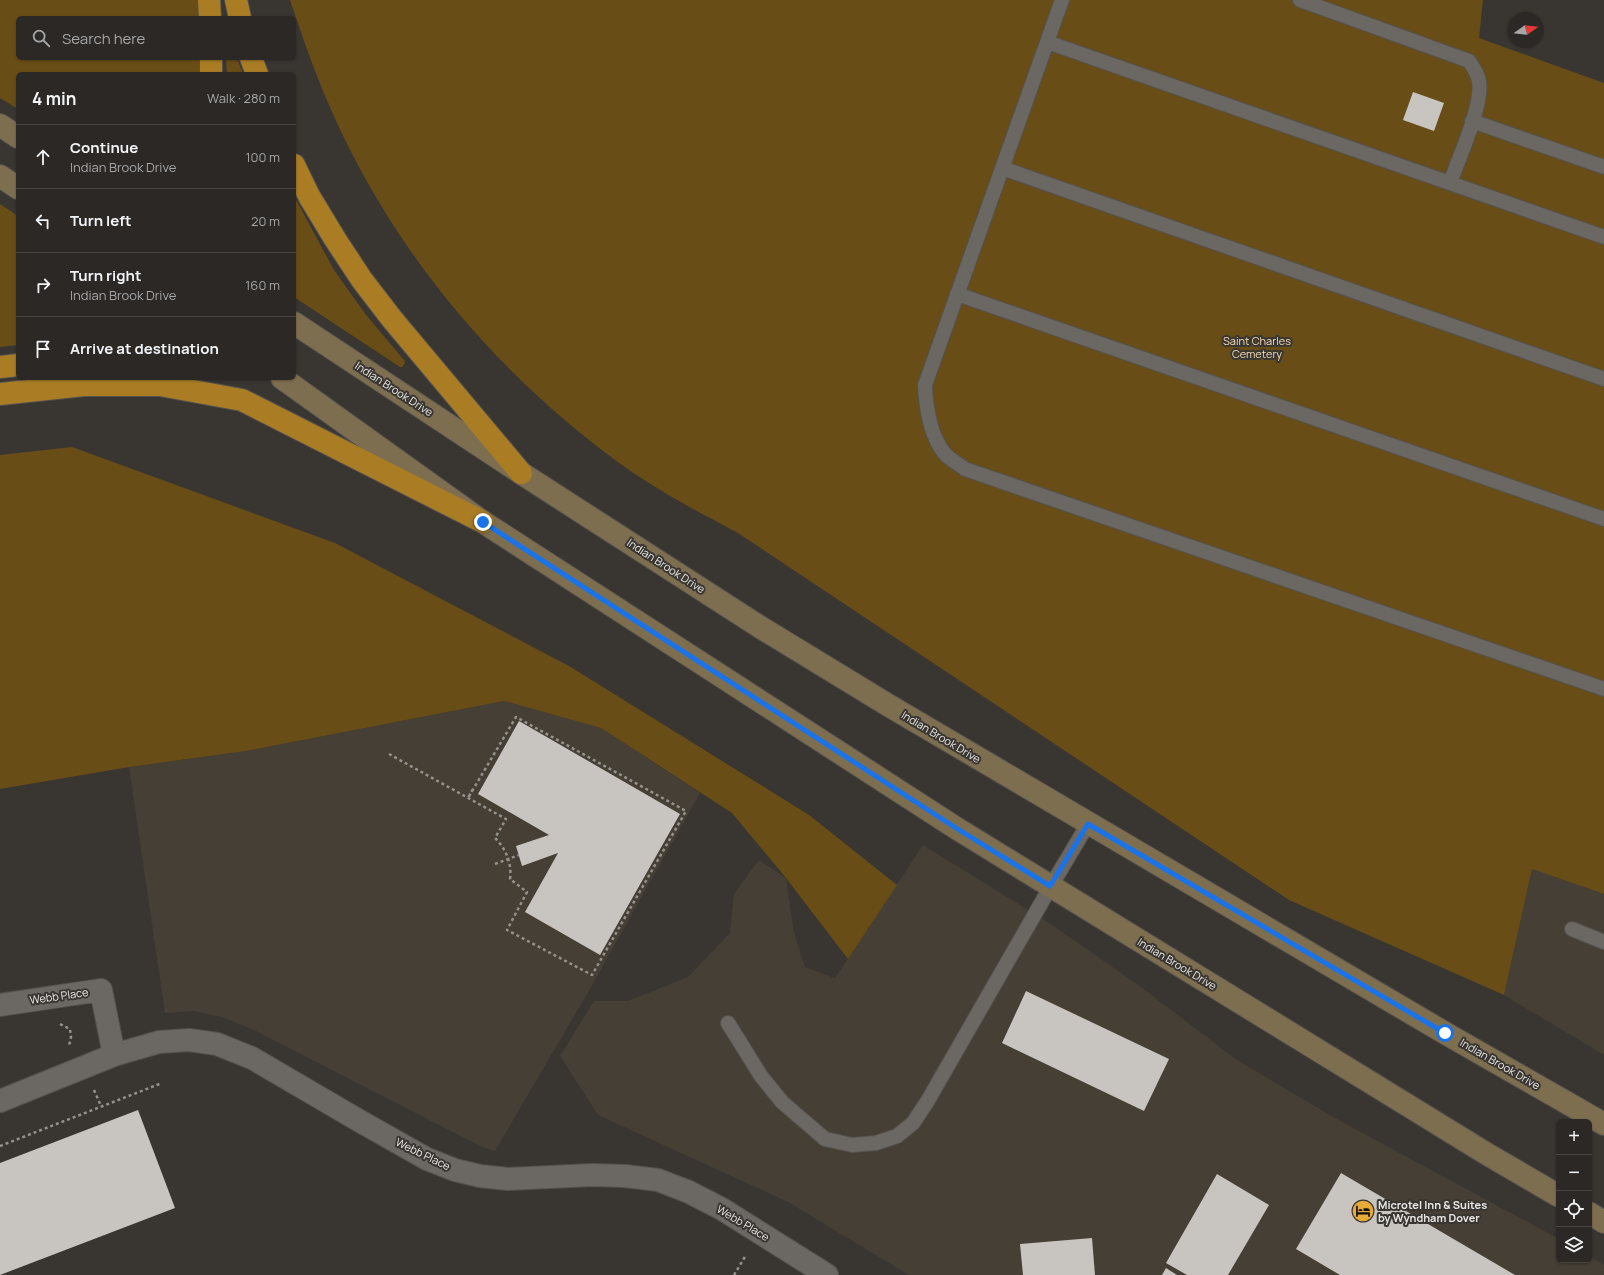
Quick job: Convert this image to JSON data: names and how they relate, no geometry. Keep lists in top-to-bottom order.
{
  "streets": {
    "main road": ["Indian Brook Drive"],
    "street": ["Webb Place"]
  },
  "parks": ["Saint Charles Cemetery"],
  "places": {
    "hotel": ["Microtel Inn & Suites by Wyndham Dover"]
  },
  "north": "right",
  "page": {
    "search": "Search here",
    "heading": ["4 min", "Walk · 280 m"],
    "list": [
      ["Continue", "Indian Brook Drive", "100 m"],
      ["Turn left", "20 m"],
      ["Turn right", "Indian Brook Drive", "160 m"],
      "Arrive at destination"
    ],
    "map_buttons": ["+", "−"]
  }
}
